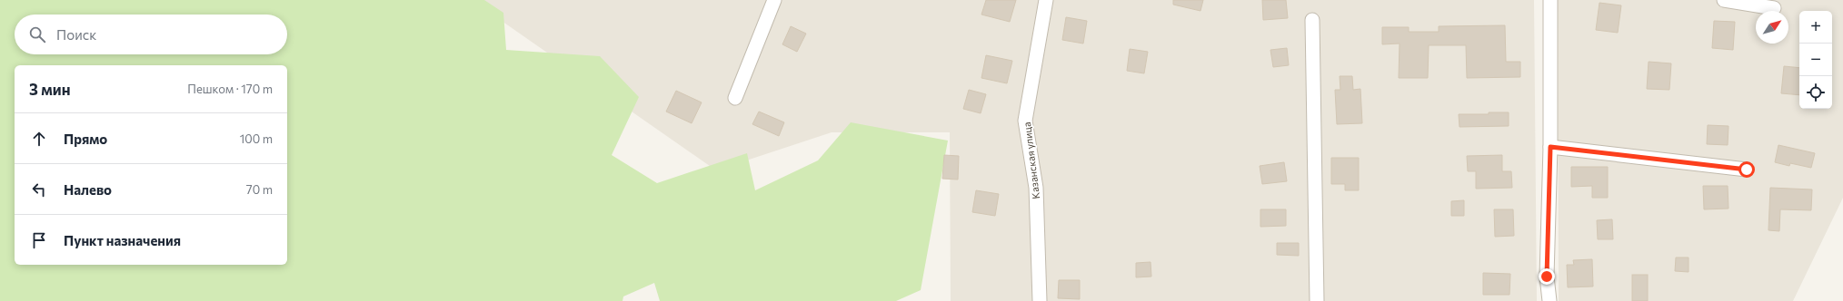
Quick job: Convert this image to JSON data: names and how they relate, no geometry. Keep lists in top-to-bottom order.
{
  "streets": {
    "street": ["Казанская улица"]
  },
  "north": "top right",
  "page": {
    "map_buttons": ["+", "−"],
    "search": "Поиск",
    "heading": ["3 мин", "Пешком · 170 m"],
    "list": [
      ["Прямо", "100 m"],
      ["Налево", "70 m"],
      "Пункт назначения"
    ]
  }
}
